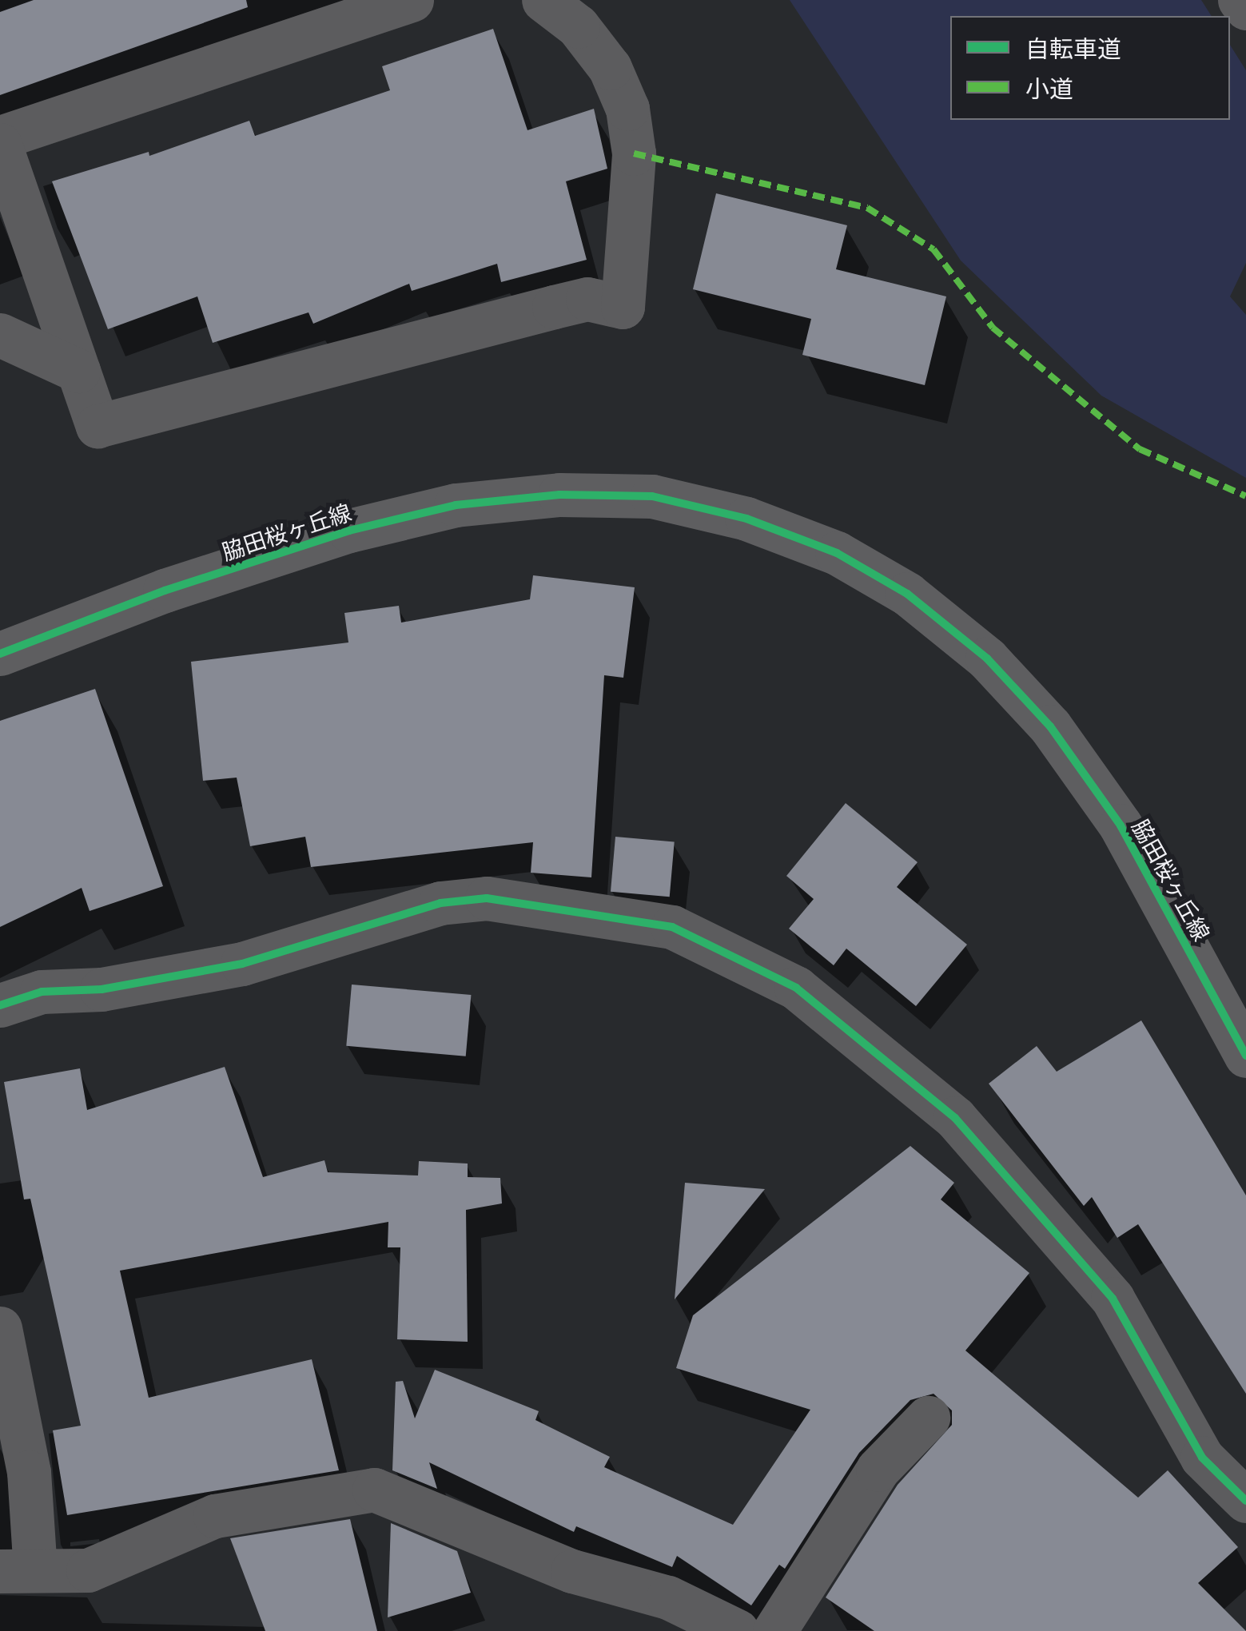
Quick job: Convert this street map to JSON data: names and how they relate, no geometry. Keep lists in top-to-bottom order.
{
  "streets": {
    "street": ["脇田桜ヶ丘線"]
  },
  "legend": ["自転車道", "小道"]
}
